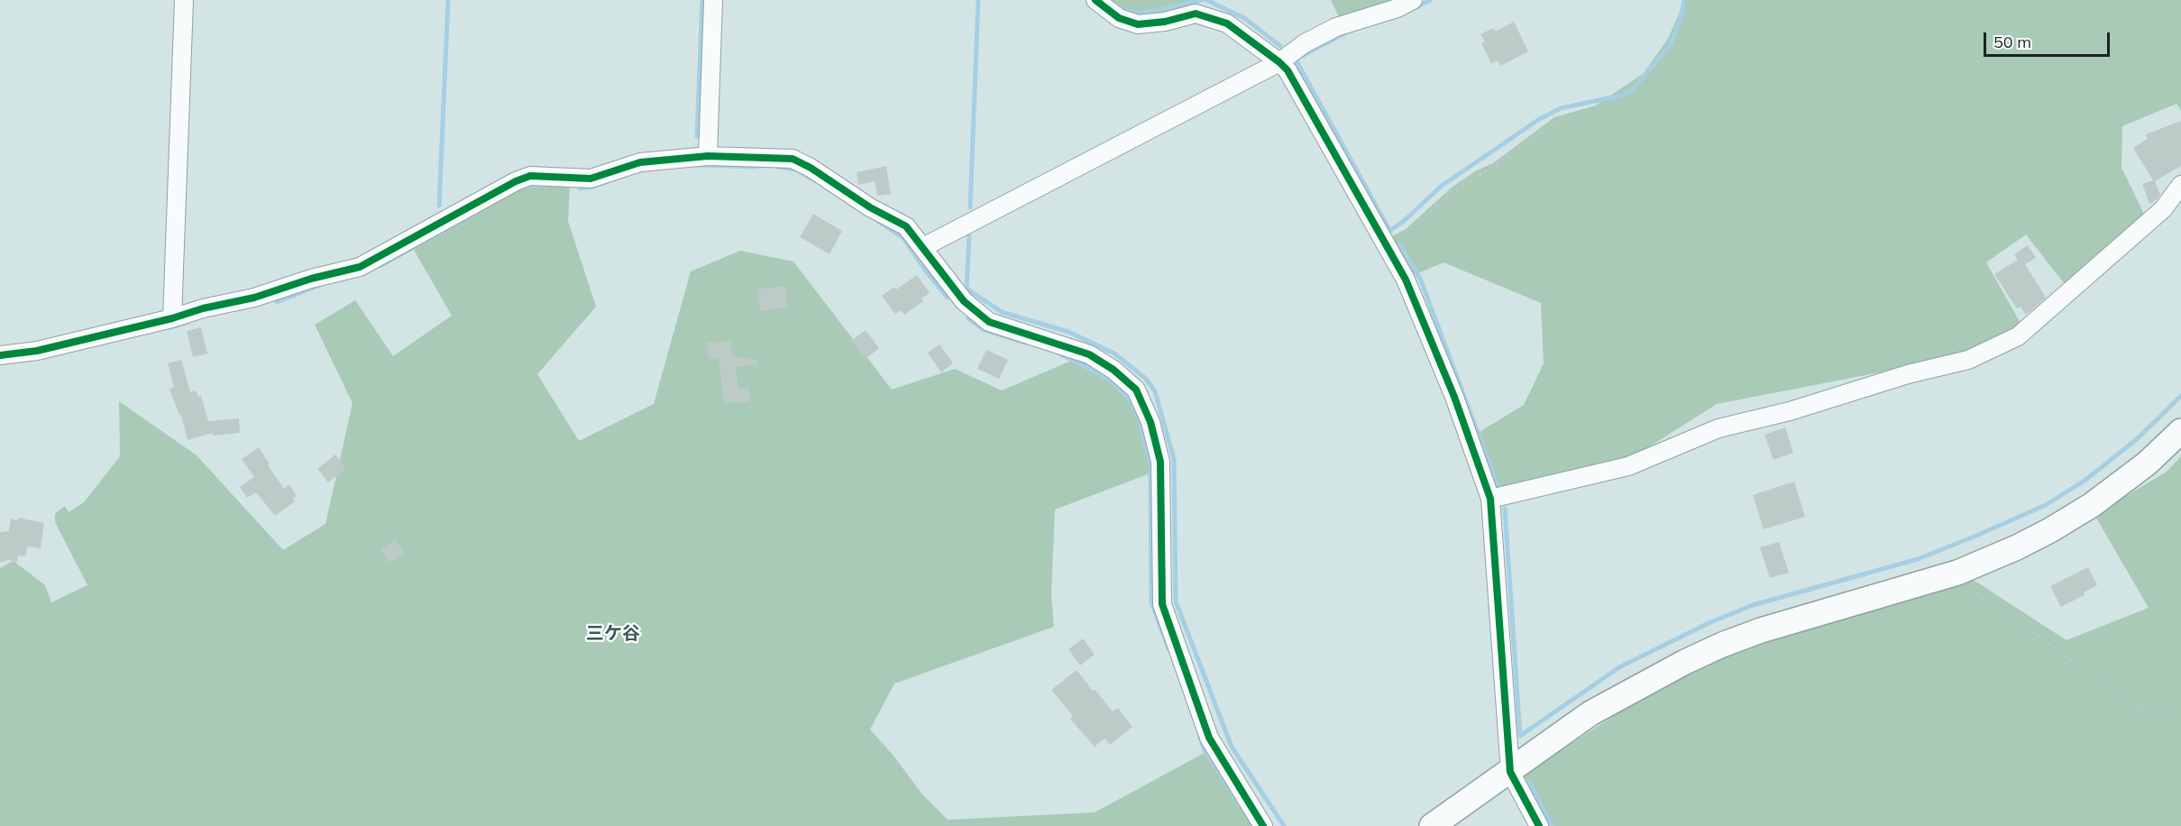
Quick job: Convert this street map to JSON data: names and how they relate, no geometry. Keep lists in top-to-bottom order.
{
  "districts": ["三ケ谷"],
  "scale_bar": "50 m"
}
